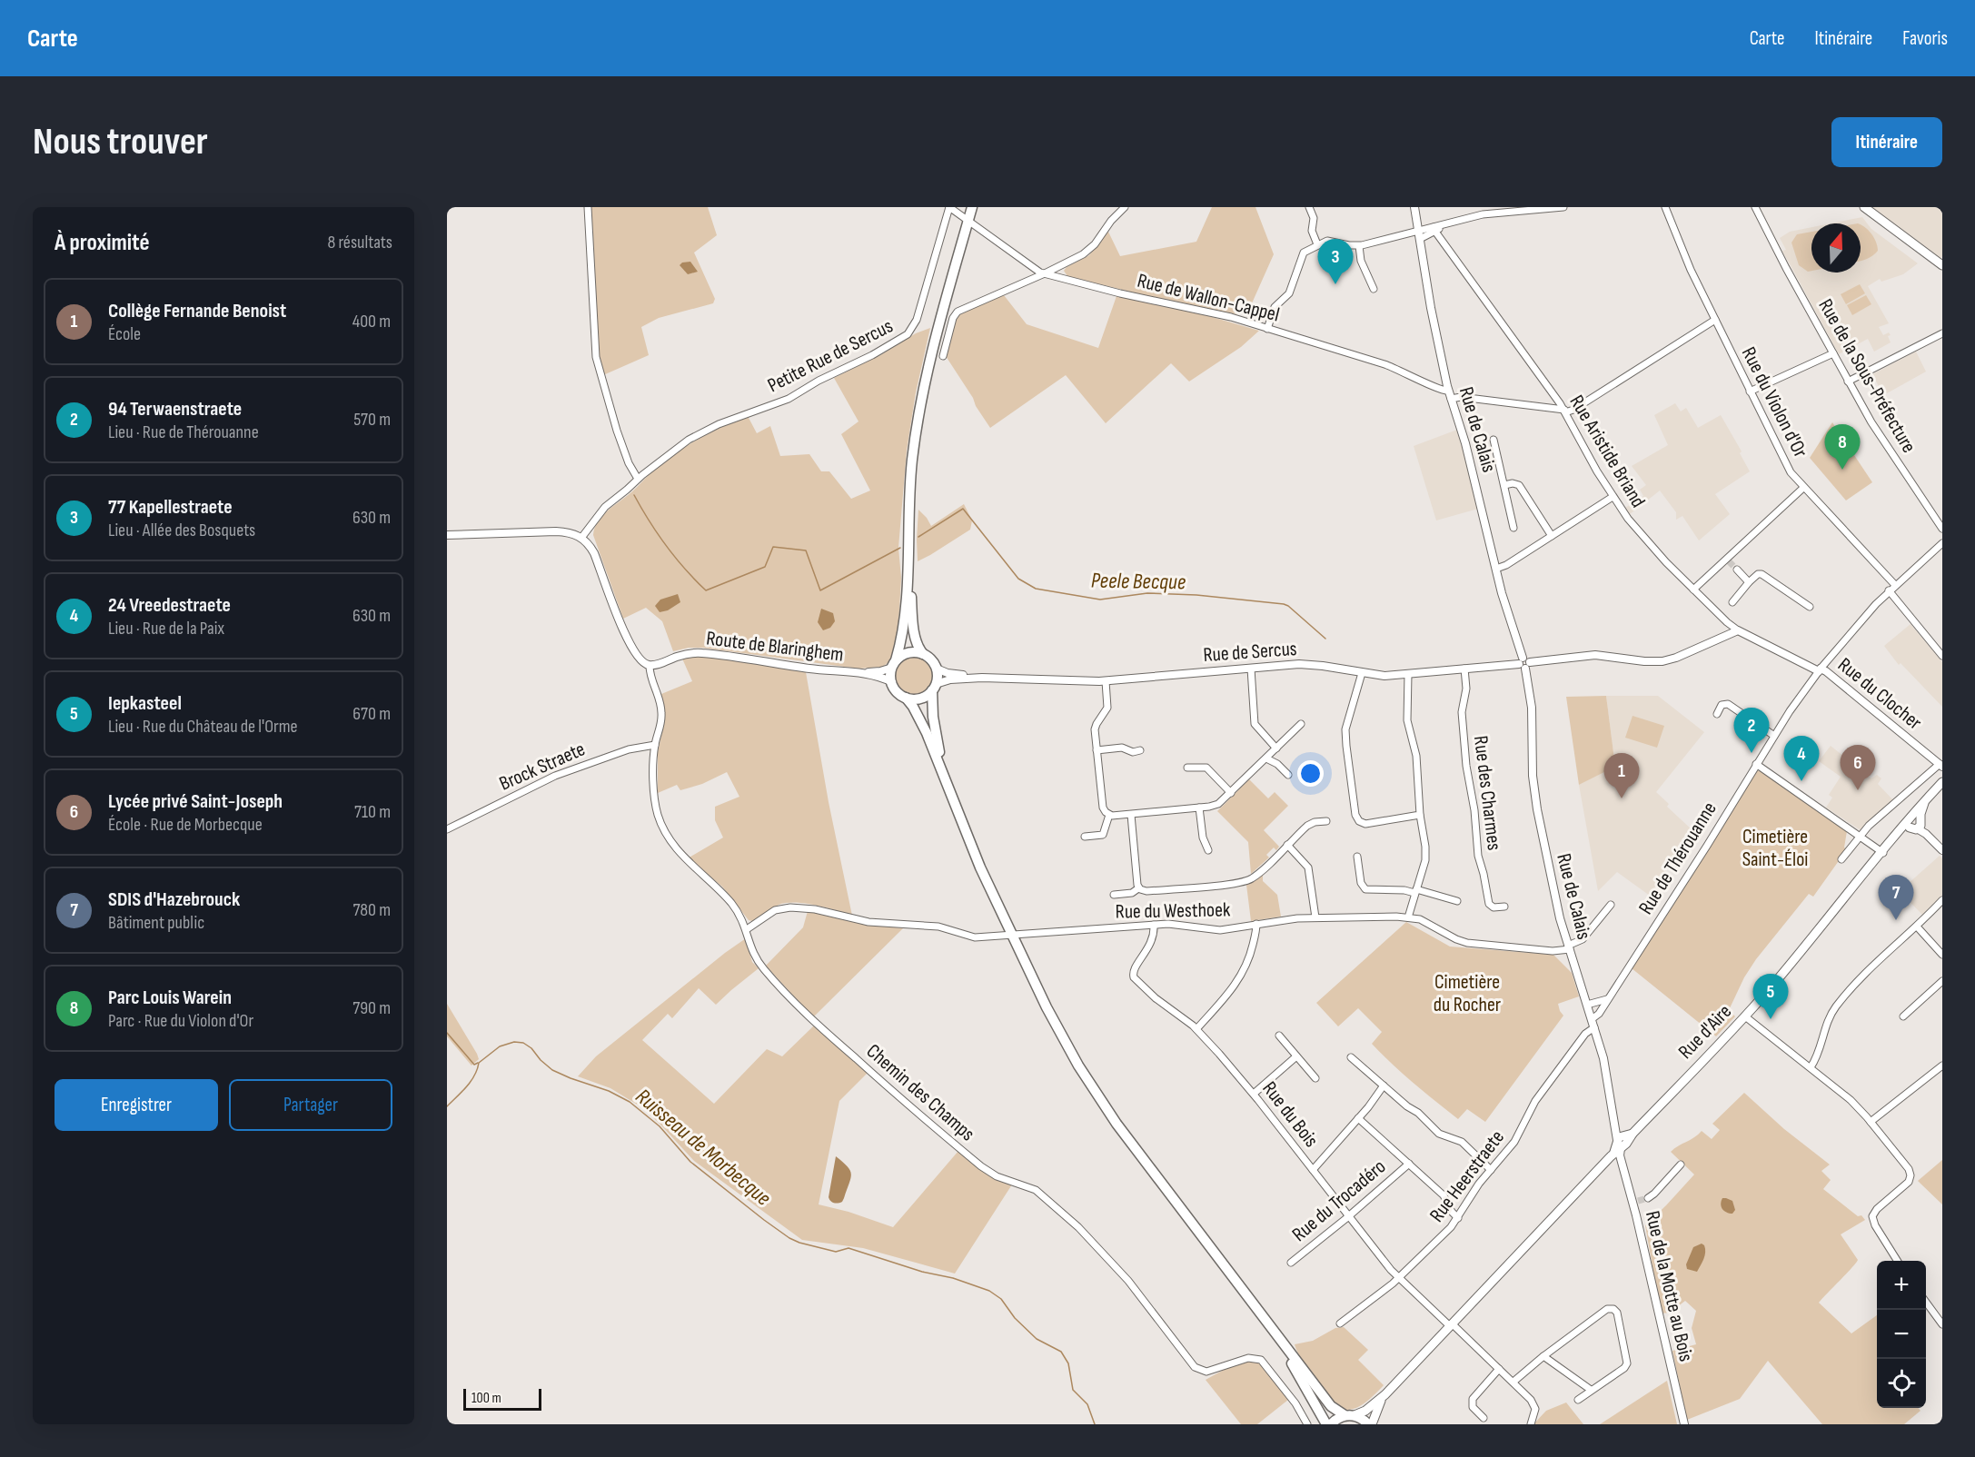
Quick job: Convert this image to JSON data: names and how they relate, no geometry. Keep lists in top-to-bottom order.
{
  "streets": {
    "main road": ["Rue d'Aire"],
    "street": [
      "Rue de Wallon-Cappel",
      "Petite Rue de Sercus",
      "Rue de la Sous-Préfecture",
      "Rue du Violon d'Or",
      "Rue de Calais",
      "Rue Aristide Briand",
      "Route de Blaringhem",
      "Rue de Sercus",
      "Rue du Clocher",
      "Brock Straete",
      "Rue des Charmes",
      "Rue de Thérouanne",
      "Rue du Westhoek",
      "Chemin des Champs",
      "Rue du Bois",
      "Rue Heerstraete",
      "Rue du Trocadéro",
      "Rue de la Motte au Bois"
    ]
  },
  "crossings": [
    ["Rue de Wallon-Cappel", "Petite Rue de Sercus"],
    ["Rue de Wallon-Cappel", "Rue de Calais"],
    ["Rue de Wallon-Cappel", "Rue Aristide Briand"],
    ["Rue du Violon d'Or", "Rue de Thérouanne"],
    ["Rue de Calais", "Rue de Sercus"],
    ["Rue de Calais", "Rue de Thérouanne"],
    ["Rue de Calais", "Rue du Westhoek"],
    ["Rue de Calais", "Rue d'Aire"],
    ["Rue de Calais", "Rue Heerstraete"],
    ["Rue de Calais", "Rue de la Motte au Bois"],
    ["Rue Aristide Briand", "Rue de Sercus"],
    ["Rue Aristide Briand", "Rue du Clocher"],
    ["Rue Aristide Briand", "Rue de Thérouanne"],
    ["Route de Blaringhem", "Rue de Sercus"],
    ["Route de Blaringhem", "Chemin des Champs"],
    ["Rue de Sercus", "Rue des Charmes"],
    ["Rue du Clocher", "Rue de Thérouanne"],
    ["Brock Straete", "Chemin des Champs"],
    ["Rue du Westhoek", "Chemin des Champs"],
    ["Rue du Westhoek", "Rue du Bois"],
    ["Rue d'Aire", "Rue du Bois"],
    ["Rue d'Aire", "Rue de la Motte au Bois"],
    ["Rue du Bois", "Rue Heerstraete"],
    ["Rue du Bois", "Rue du Trocadéro"]
  ],
  "water": ["Peele Becque", "Ruisseau de Morbecque"],
  "parks": ["Cimetière Saint-Éloi", "Cimetière du Rocher"],
  "scale_bar": "100 m",
  "north": "top",
  "page": {
    "header": "Carte",
    "nav": ["Carte", "Itinéraire", "Favoris"],
    "buttons": [
      "Itinéraire",
      ["Enregistrer", "Partager"]
    ],
    "title": "Nous trouver",
    "heading": ["À proximité", "8 résultats"],
    "pins": [
      "3",
      "8",
      "2",
      "4",
      "6",
      "1",
      "7",
      "5"
    ],
    "list": [
      {
        "mark": "1",
        "name": "Collège Fernande Benoist",
        "note": "École",
        "value": "400 m"
      },
      {
        "mark": "2",
        "name": "94 Terwaenstraete",
        "note": "Lieu · Rue de Thérouanne",
        "value": "570 m"
      },
      {
        "mark": "3",
        "name": "77 Kapellestraete",
        "note": "Lieu · Allée des Bosquets",
        "value": "630 m"
      },
      {
        "mark": "4",
        "name": "24 Vreedestraete",
        "note": "Lieu · Rue de la Paix",
        "value": "630 m"
      },
      {
        "mark": "5",
        "name": "Iepkasteel",
        "note": "Lieu · Rue du Château de l'Orme",
        "value": "670 m"
      },
      {
        "mark": "6",
        "name": "Lycée privé Saint-Joseph",
        "note": "École · Rue de Morbecque",
        "value": "710 m"
      },
      {
        "mark": "7",
        "name": "SDIS d'Hazebrouck",
        "note": "Bâtiment public",
        "value": "780 m"
      },
      {
        "mark": "8",
        "name": "Parc Louis Warein",
        "note": "Parc · Rue du Violon d'Or",
        "value": "790 m"
      }
    ],
    "map_buttons": ["+", "−"],
    "scale": "100 m"
  }
}
